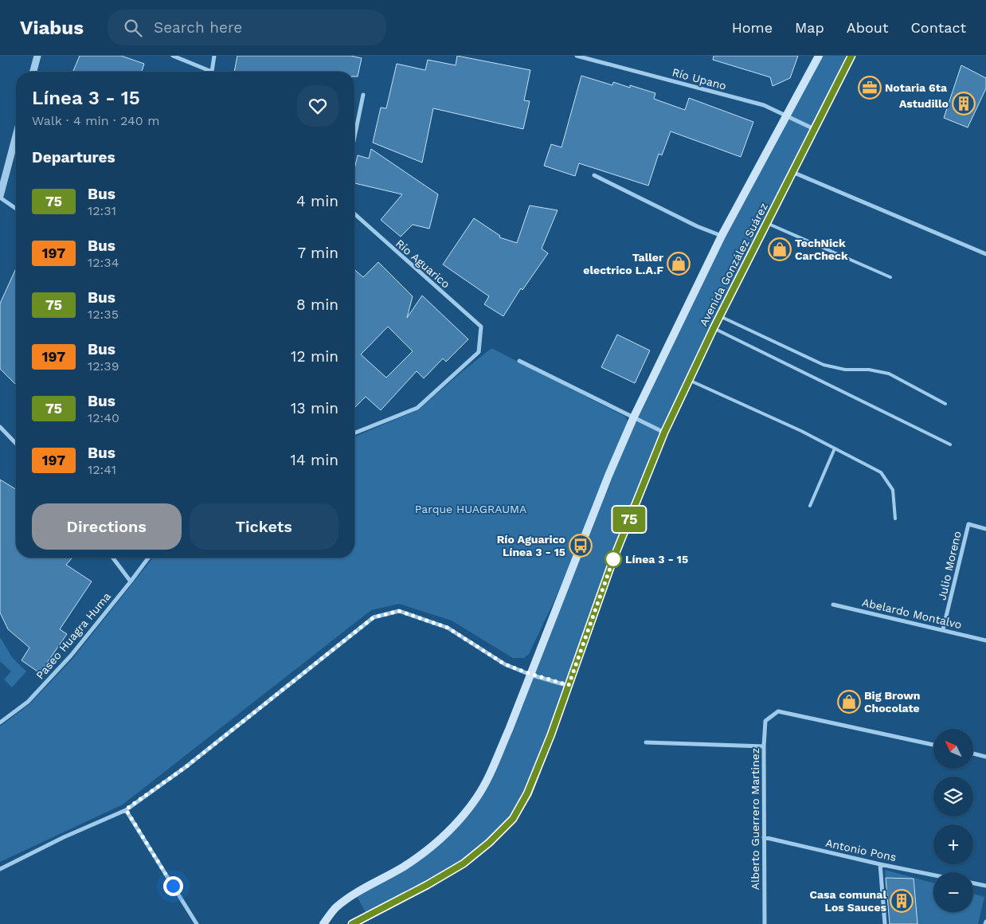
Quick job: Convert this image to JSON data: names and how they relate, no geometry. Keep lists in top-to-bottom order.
{
  "streets": {
    "main road": ["Avenida González Suárez"],
    "street": [
      "Río Upano",
      "Río Aguarico",
      "Julio Moreno",
      "Abelardo Montalvo",
      "Paseo Huagra Huma",
      "Alberto Guerrero Martinez",
      "Antonio Pons"
    ]
  },
  "crossings": [
    ["Río Upano", "Avenida González Suárez"],
    ["Julio Moreno", "Abelardo Montalvo"],
    ["Alberto Guerrero Martinez", "Antonio Pons"]
  ],
  "parks": ["Parque HUAGRAUMA"],
  "places": {
    "office": ["Notaria 6ta"],
    "building": ["Astudillo", "Casa comunal Los Sauces"],
    "shop": ["TechNick CarCheck", "Taller electrico L.A.F", "Big Brown Chocolate"],
    "bus stop": ["Río Aguarico Línea 3 - 15"],
    "other": ["Línea 3 - 15"]
  },
  "lines": ["bus line 75"],
  "north": "top left",
  "page": {
    "header": "Viabus",
    "search": "Search here",
    "nav": [
      "Home",
      "Map",
      "About",
      "Contact"
    ],
    "on_map": "75",
    "heading": [
      ["Línea 3 - 15", "Walk · 4 min · 240 m"],
      "Departures"
    ],
    "list": [
      {
        "mark": "75",
        "name": "Bus",
        "note": "12:31",
        "value": "4 min"
      },
      {
        "mark": "197",
        "name": "Bus",
        "note": "12:34",
        "value": "7 min"
      },
      {
        "mark": "75",
        "name": "Bus",
        "note": "12:35",
        "value": "8 min"
      },
      {
        "mark": "197",
        "name": "Bus",
        "note": "12:39",
        "value": "12 min"
      },
      {
        "mark": "75",
        "name": "Bus",
        "note": "12:40",
        "value": "13 min"
      },
      {
        "mark": "197",
        "name": "Bus",
        "note": "12:41",
        "value": "14 min"
      }
    ],
    "buttons": ["Directions", "Tickets"],
    "map_buttons": ["+", "−"]
  }
}
